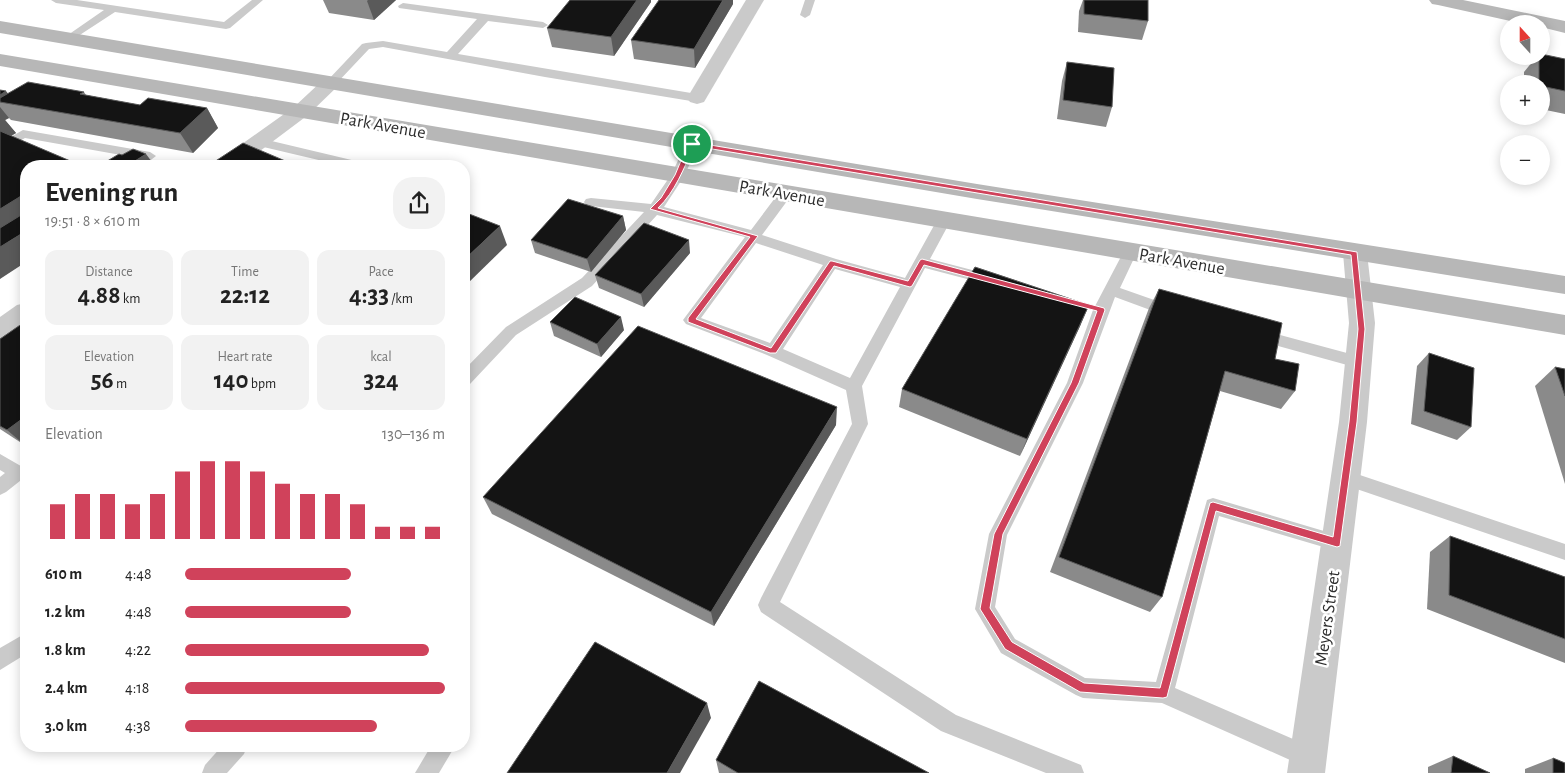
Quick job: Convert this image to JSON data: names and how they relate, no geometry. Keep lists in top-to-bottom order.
{
  "streets": {
    "main road": ["Park Avenue"],
    "street": ["Meyers Street"]
  },
  "crossings": [
    ["Park Avenue", "Meyers Street"]
  ],
  "north": "top",
  "page": {
    "map_buttons": ["+", "−"],
    "heading": ["Evening run", "19:51 · 8 × 610 m"],
    "stats": [
      ["Distance", "4.88 km"],
      ["Time", "22:12"],
      ["Pace", "4:33 /km"],
      ["Elevation", "56 m"],
      ["Heart rate", "140 bpm"],
      ["kcal", "324"]
    ],
    "chart": ["Elevation", "130–136 m"],
    "list": [
      {
        "name": "610 m",
        "note": "4:48"
      },
      {
        "name": "1.2 km",
        "note": "4:48"
      },
      {
        "name": "1.8 km",
        "note": "4:22"
      },
      {
        "name": "2.4 km",
        "note": "4:18"
      },
      {
        "name": "3.0 km",
        "note": "4:38"
      }
    ]
  }
}
